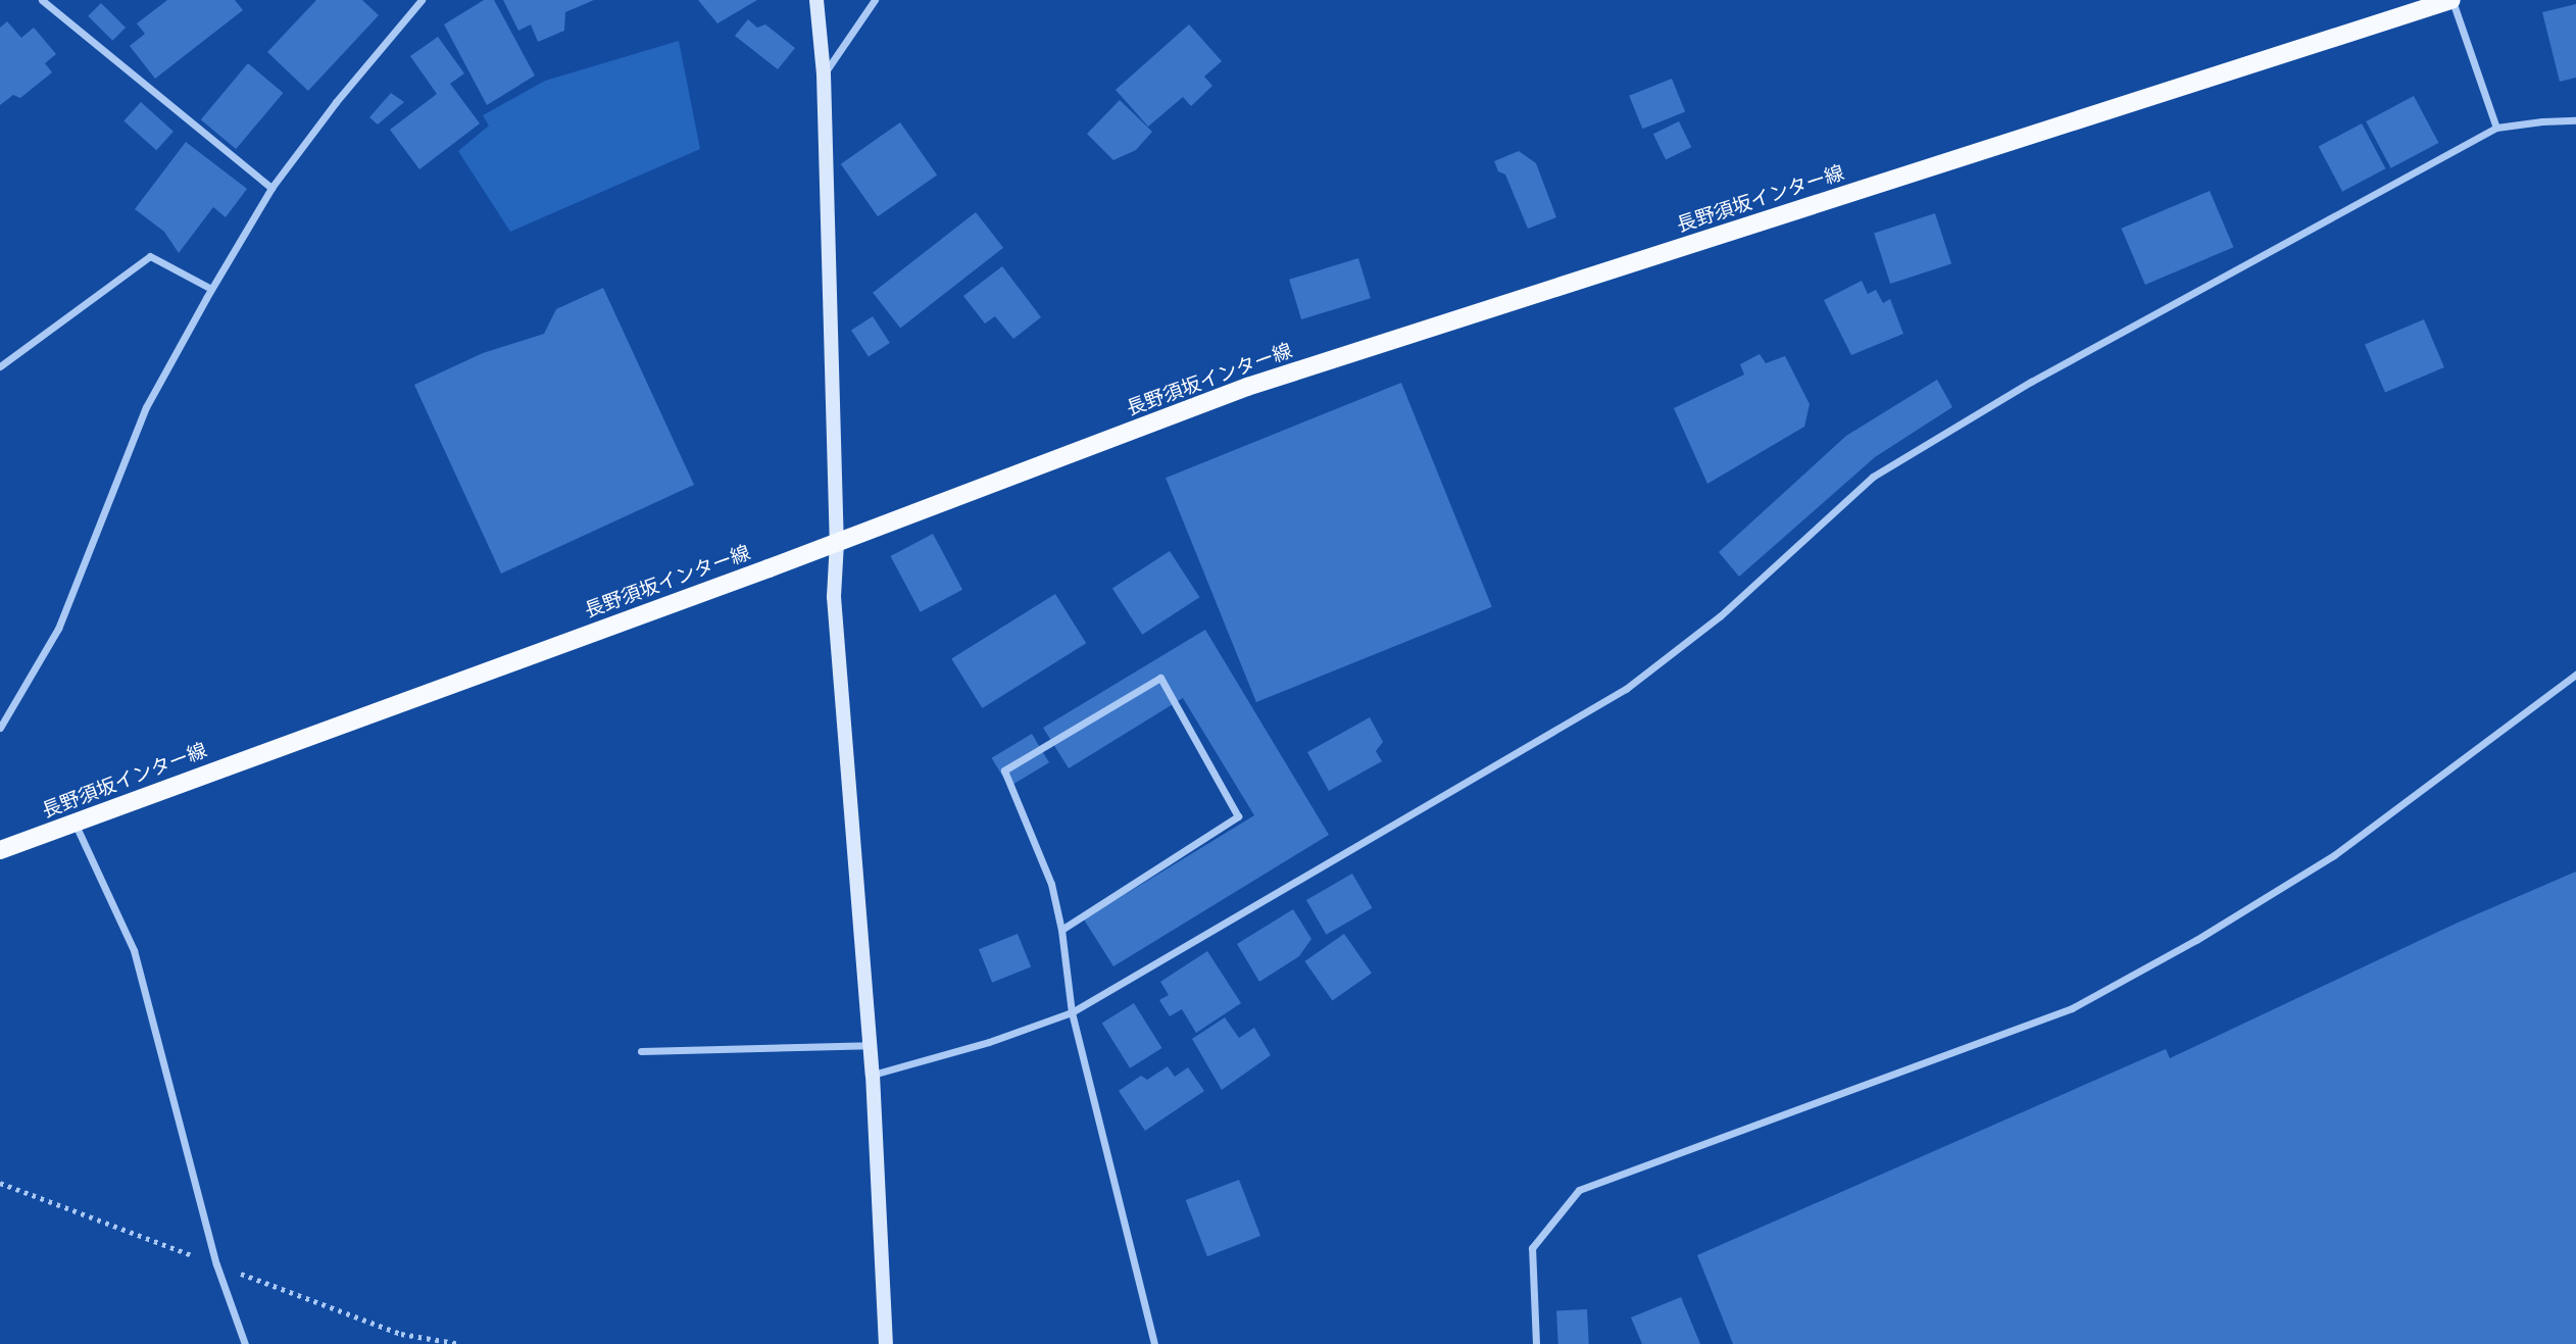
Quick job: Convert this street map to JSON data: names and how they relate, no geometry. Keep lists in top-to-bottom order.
{
  "streets": {
    "main road": ["長野須坂インター線"]
  }
}
